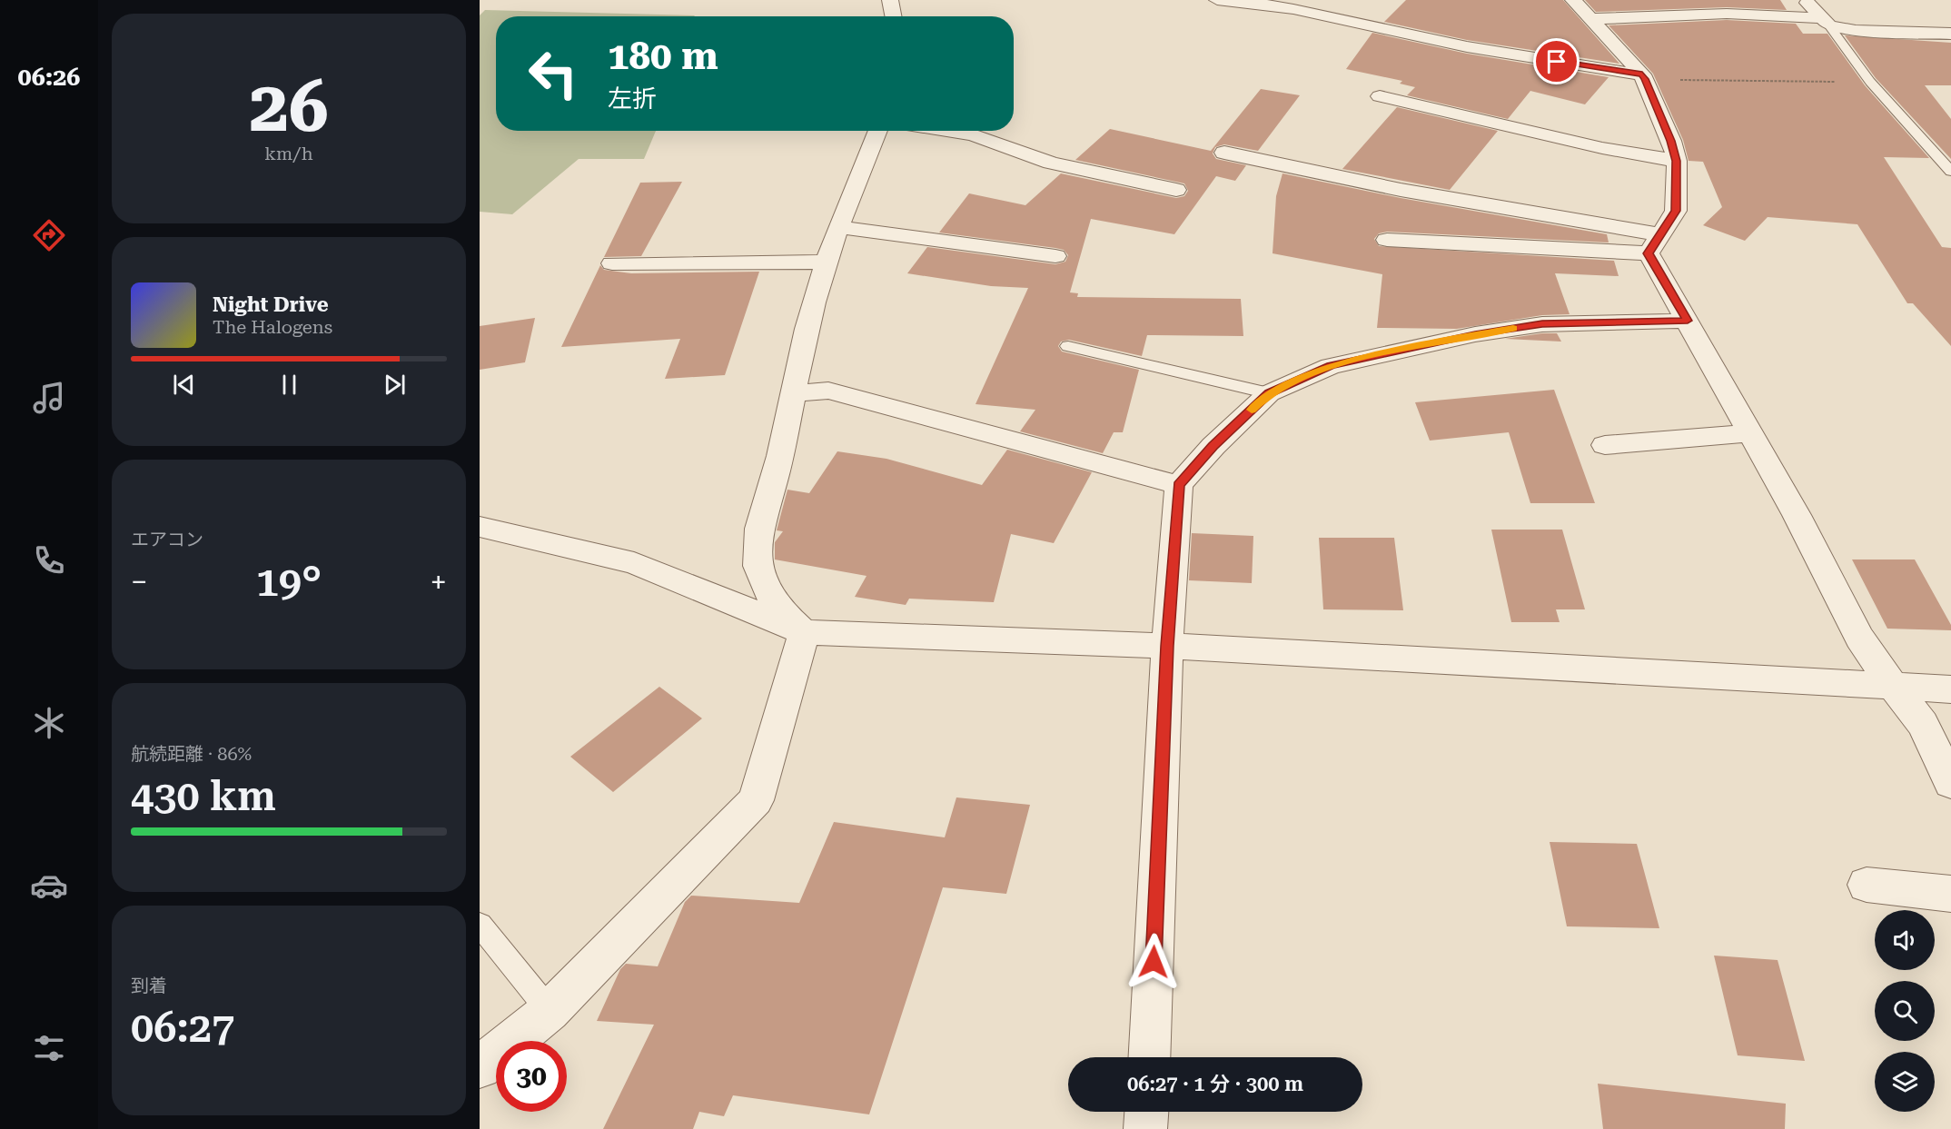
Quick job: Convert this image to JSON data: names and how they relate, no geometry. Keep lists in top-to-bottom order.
{
  "page": {
    "tabs": "06:26",
    "tile": [
      ["26", "km/h"],
      "エアコン",
      ["航続距離 · 86%", "430 km"],
      ["到着", "06:27"]
    ],
    "turn": ["180 m", "左折"],
    "song": ["Night Drive", "The Halogens"],
    "heat": ["−", "19°", "+"],
    "limit": "30",
    "trip": "06:27 · 1 分 · 300 m"
  }
}
